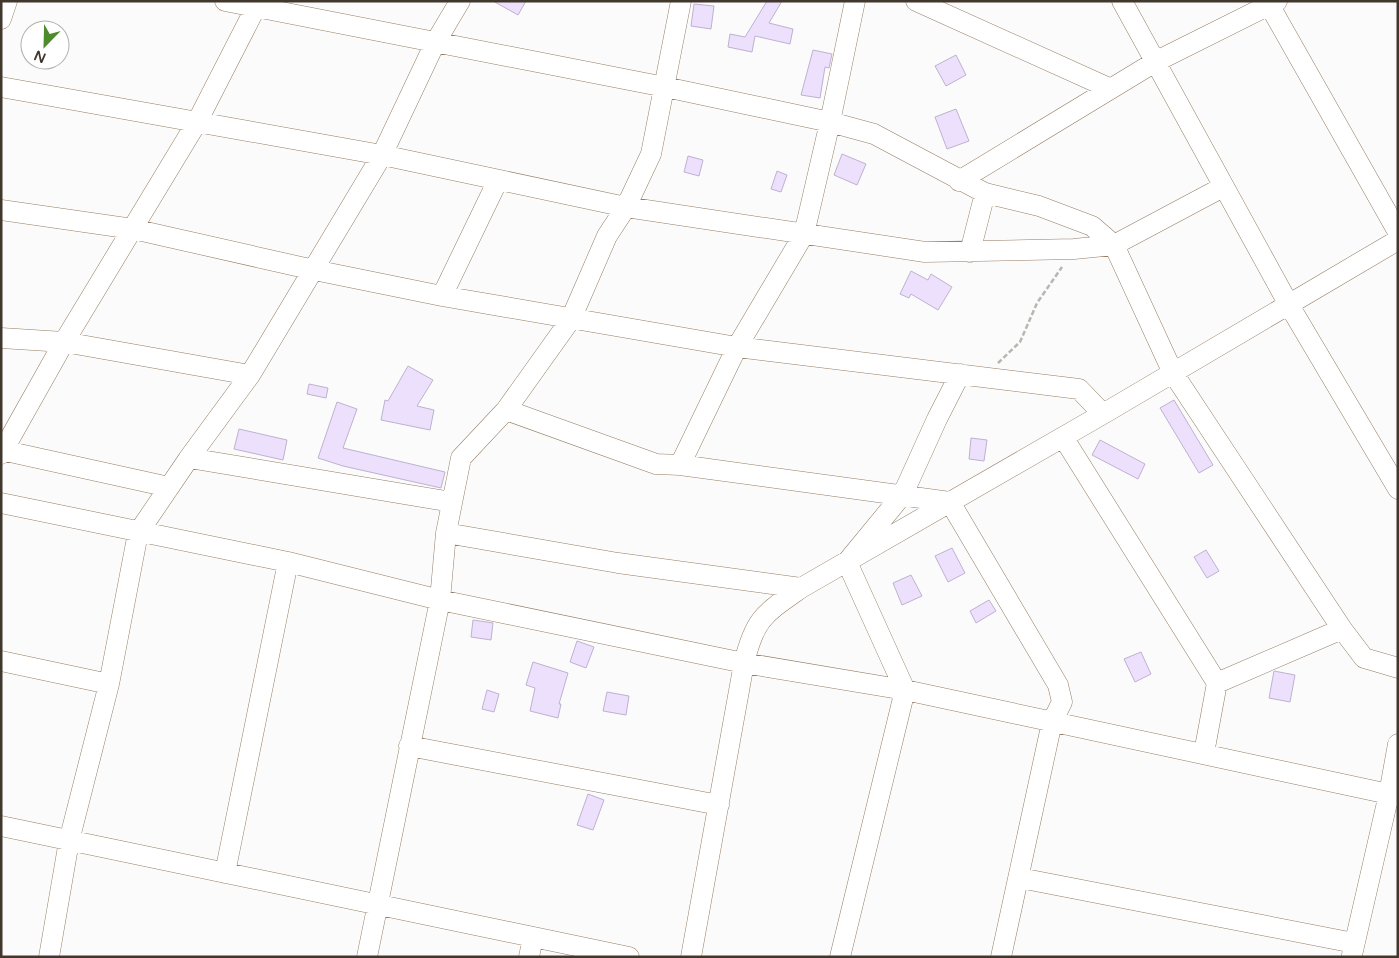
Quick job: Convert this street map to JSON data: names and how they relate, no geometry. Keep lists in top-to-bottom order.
{
  "north": "bottom left"
}
